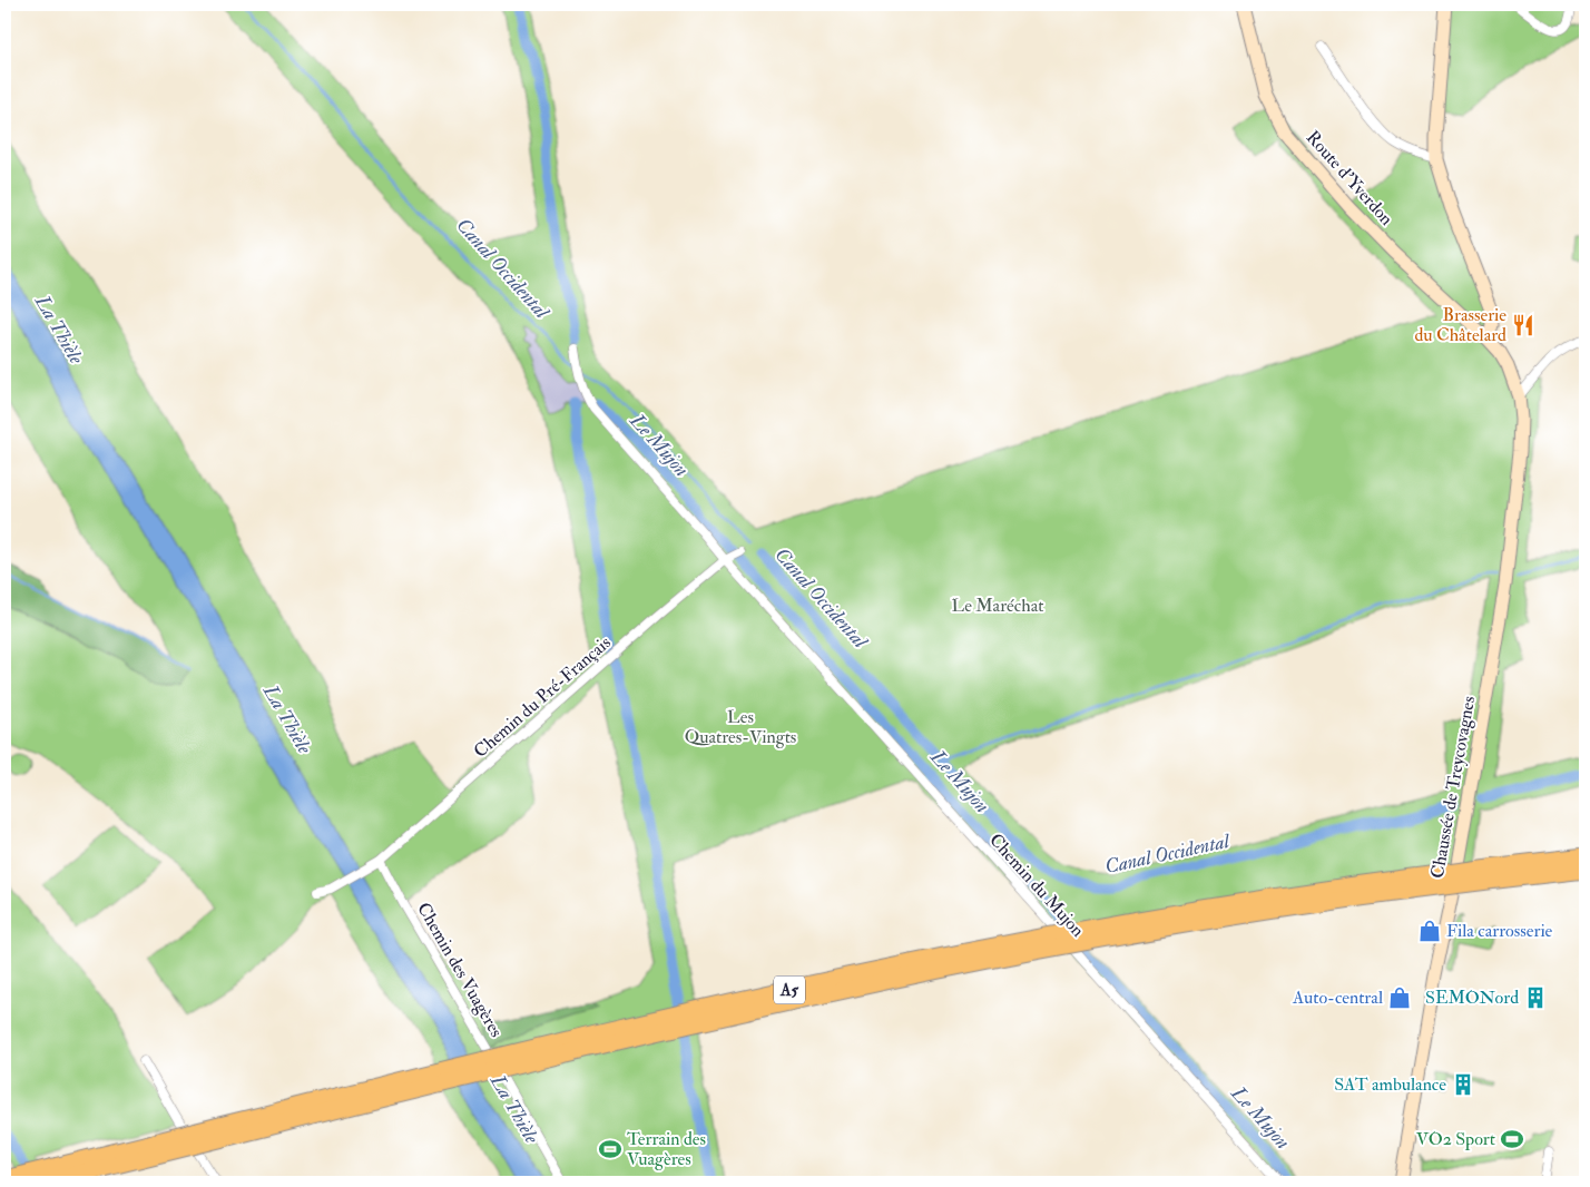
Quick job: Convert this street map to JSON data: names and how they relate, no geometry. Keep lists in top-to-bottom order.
{
  "streets": {
    "highway": ["A5"],
    "main road": ["Route d'Yverdon", "Chaussée de Treycovagnes"],
    "street": ["Chemin du Pré-Français", "Chemin du Mujon", "Chemin des Vuagères"]
  },
  "crossings": [
    ["Route d'Yverdon", "Chaussée de Treycovagnes"],
    ["Chemin du Pré-Français", "Chemin du Mujon"],
    ["Chemin du Pré-Français", "Chemin des Vuagères"]
  ],
  "water": ["Canal Occidental", "La Thièle", "Le Mujon"],
  "parks": ["Le Maréchat", "Les Quatres-Vingts"],
  "places": {
    "restaurant": ["Brasserie du Châtelard"],
    "shop": ["Fila carrosserie", "Auto-central"],
    "building": ["SEMONord", "SAT ambulance"],
    "sports": ["VO2 Sport", "Terrain des Vuagères"]
  }
}
